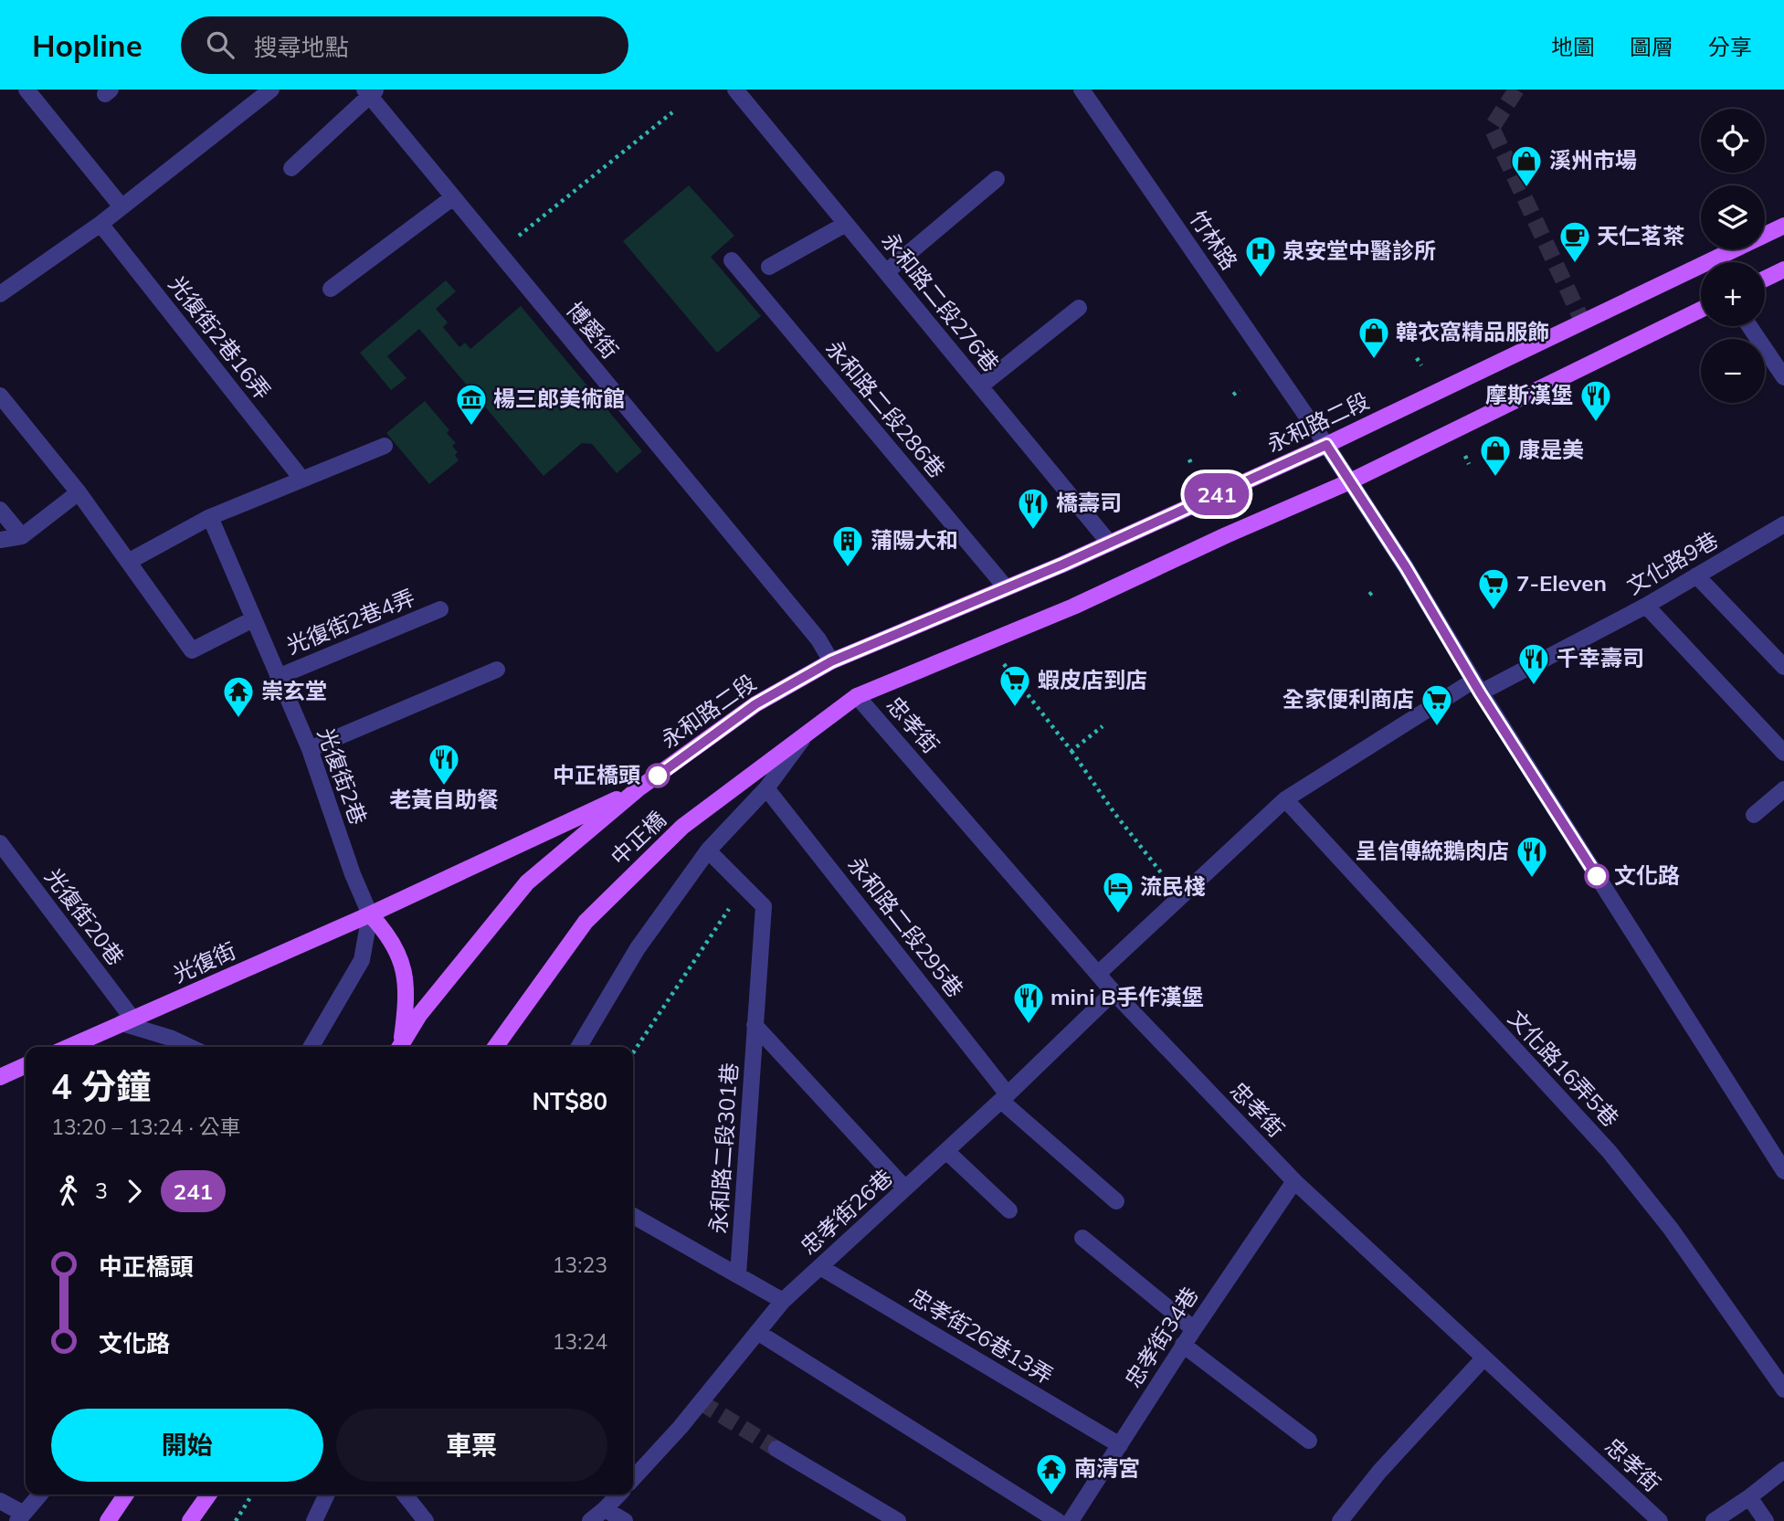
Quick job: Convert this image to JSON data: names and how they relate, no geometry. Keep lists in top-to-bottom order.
{
  "streets": {
    "main road": ["永和路二段", "中正橋", "光復街"],
    "street": [
      "竹林路",
      "永和路二段276巷",
      "博愛街",
      "光復街2巷16弄",
      "永和路二段286巷",
      "文化路9巷",
      "光復街2巷4弄",
      "忠孝街",
      "光復街2巷",
      "光復街20巷",
      "永和路二段295巷",
      "文化路16弄5巷",
      "永和路二段301巷",
      "忠孝街26巷",
      "忠孝街26巷13弄",
      "忠孝街34巷"
    ]
  },
  "crossings": [
    ["竹林路", "永和路二段"],
    ["永和路二段276巷", "永和路二段"],
    ["博愛街", "永和路二段"],
    ["永和路二段286巷", "永和路二段"],
    ["永和路二段", "中正橋"],
    ["永和路二段", "光復街"],
    ["文化路9巷", "忠孝街"],
    ["文化路9巷", "文化路16弄5巷"],
    ["光復街2巷4弄", "光復街2巷"],
    ["忠孝街", "中正橋"],
    ["忠孝街", "忠孝街26巷"],
    ["忠孝街", "忠孝街34巷"],
    ["光復街2巷", "光復街"],
    ["中正橋", "光復街"],
    ["光復街20巷", "光復街"],
    ["永和路二段295巷", "忠孝街26巷"],
    ["忠孝街26巷", "忠孝街26巷13弄"],
    ["忠孝街26巷13弄", "忠孝街34巷"]
  ],
  "places": {
    "shop": ["溪州市場", "韓衣窩精品服飾", "康是美"],
    "cafe": ["天仁茗茶"],
    "hospital": ["泉安堂中醫診所"],
    "restaurant": [
      "摩斯漢堡",
      "橋壽司",
      "千幸壽司",
      "老黃自助餐",
      "呈信傳統鵝肉店",
      "mini B手作漢堡"
    ],
    "museum": ["楊三郎美術館"],
    "building": ["蒲陽大和"],
    "supermarket": ["7-Eleven", "蝦皮店到店", "全家便利商店"],
    "temple": ["崇玄堂", "南清宮"],
    "other": ["中正橋頭", "文化路"],
    "hotel": ["流民棧"]
  },
  "lines": ["bus line 241"],
  "page": {
    "header": "Hopline",
    "search": "搜尋地點",
    "nav": ["地圖", "圖層", "分享"],
    "on_map": "241",
    "map_buttons": ["+", "−"],
    "heading": ["4 分鐘", "13:20 – 13:24 · 公車", "NT$80"],
    "legs": ["3", "241"],
    "list": [
      {
        "name": "中正橋頭",
        "value": "13:23"
      },
      {
        "name": "文化路",
        "value": "13:24"
      }
    ],
    "buttons": ["開始", "車票"]
  }
}
